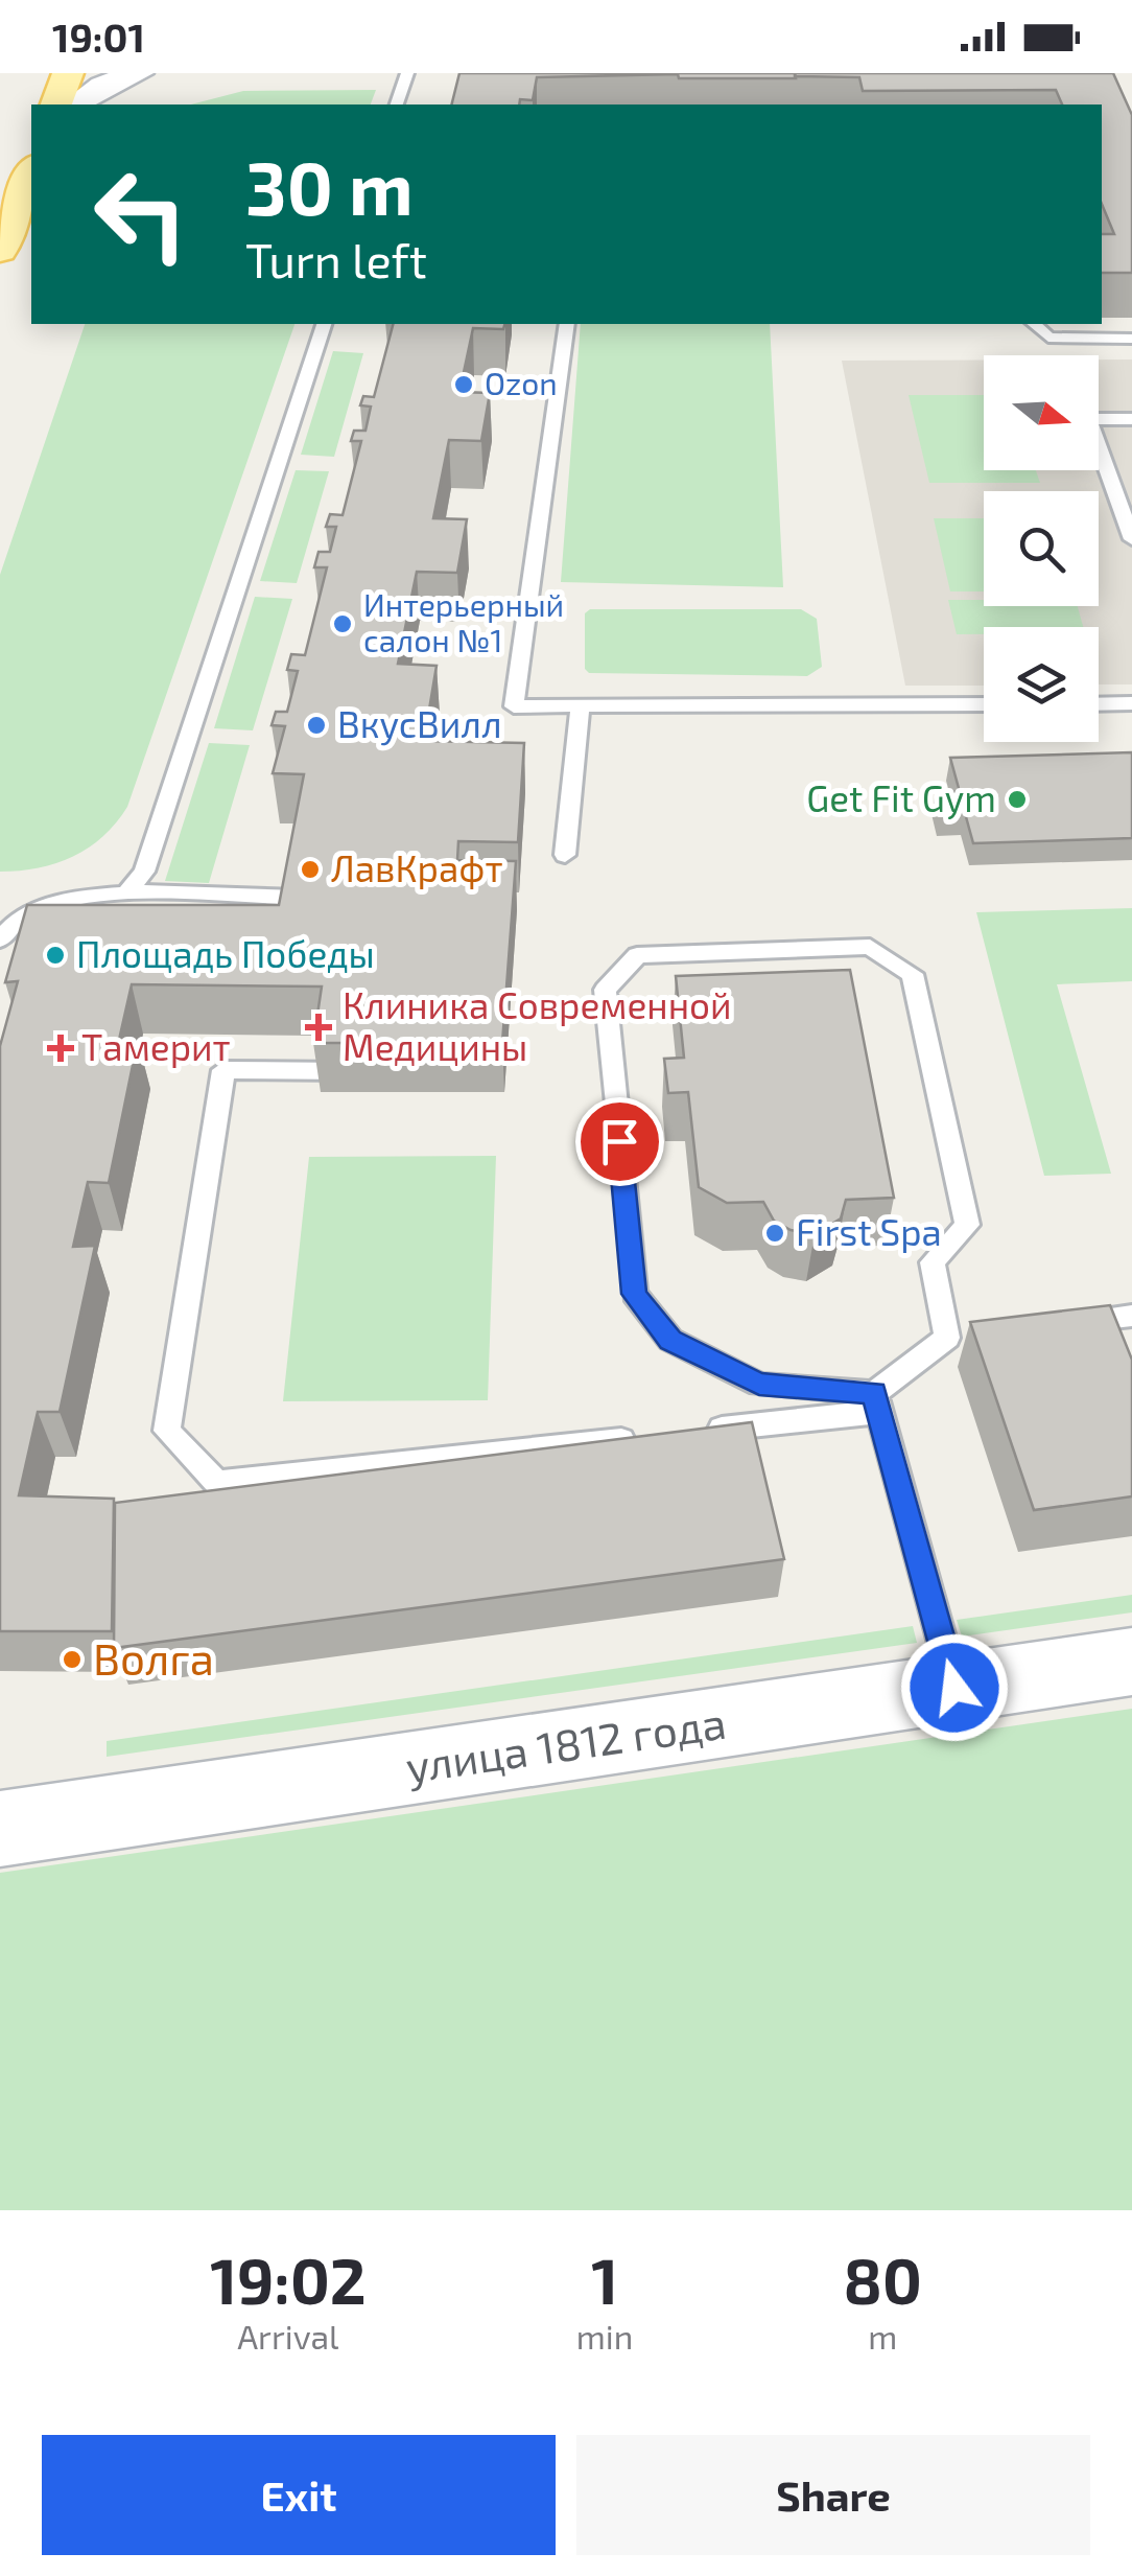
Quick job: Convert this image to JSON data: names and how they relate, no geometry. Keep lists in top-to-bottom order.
{
  "streets": {
    "street": ["улица 1812 года"]
  },
  "places": {
    "other": [
      "Ozon",
      "Интерьерный салон №1",
      "ВкусВилл",
      "Get Fit Gym",
      "ЛавКрафт",
      "Площадь Победы",
      "First Spa",
      "Волга"
    ],
    "health": ["Клиника Современной Медицины", "Тамерит"]
  },
  "north": "right",
  "page": {
    "status": "19:01",
    "turn": ["30 m", "Turn left"],
    "eta": [
      "19:02",
      "Arrival",
      "1",
      "min",
      "80",
      "m"
    ],
    "buttons": ["Exit", "Share"]
  }
}
